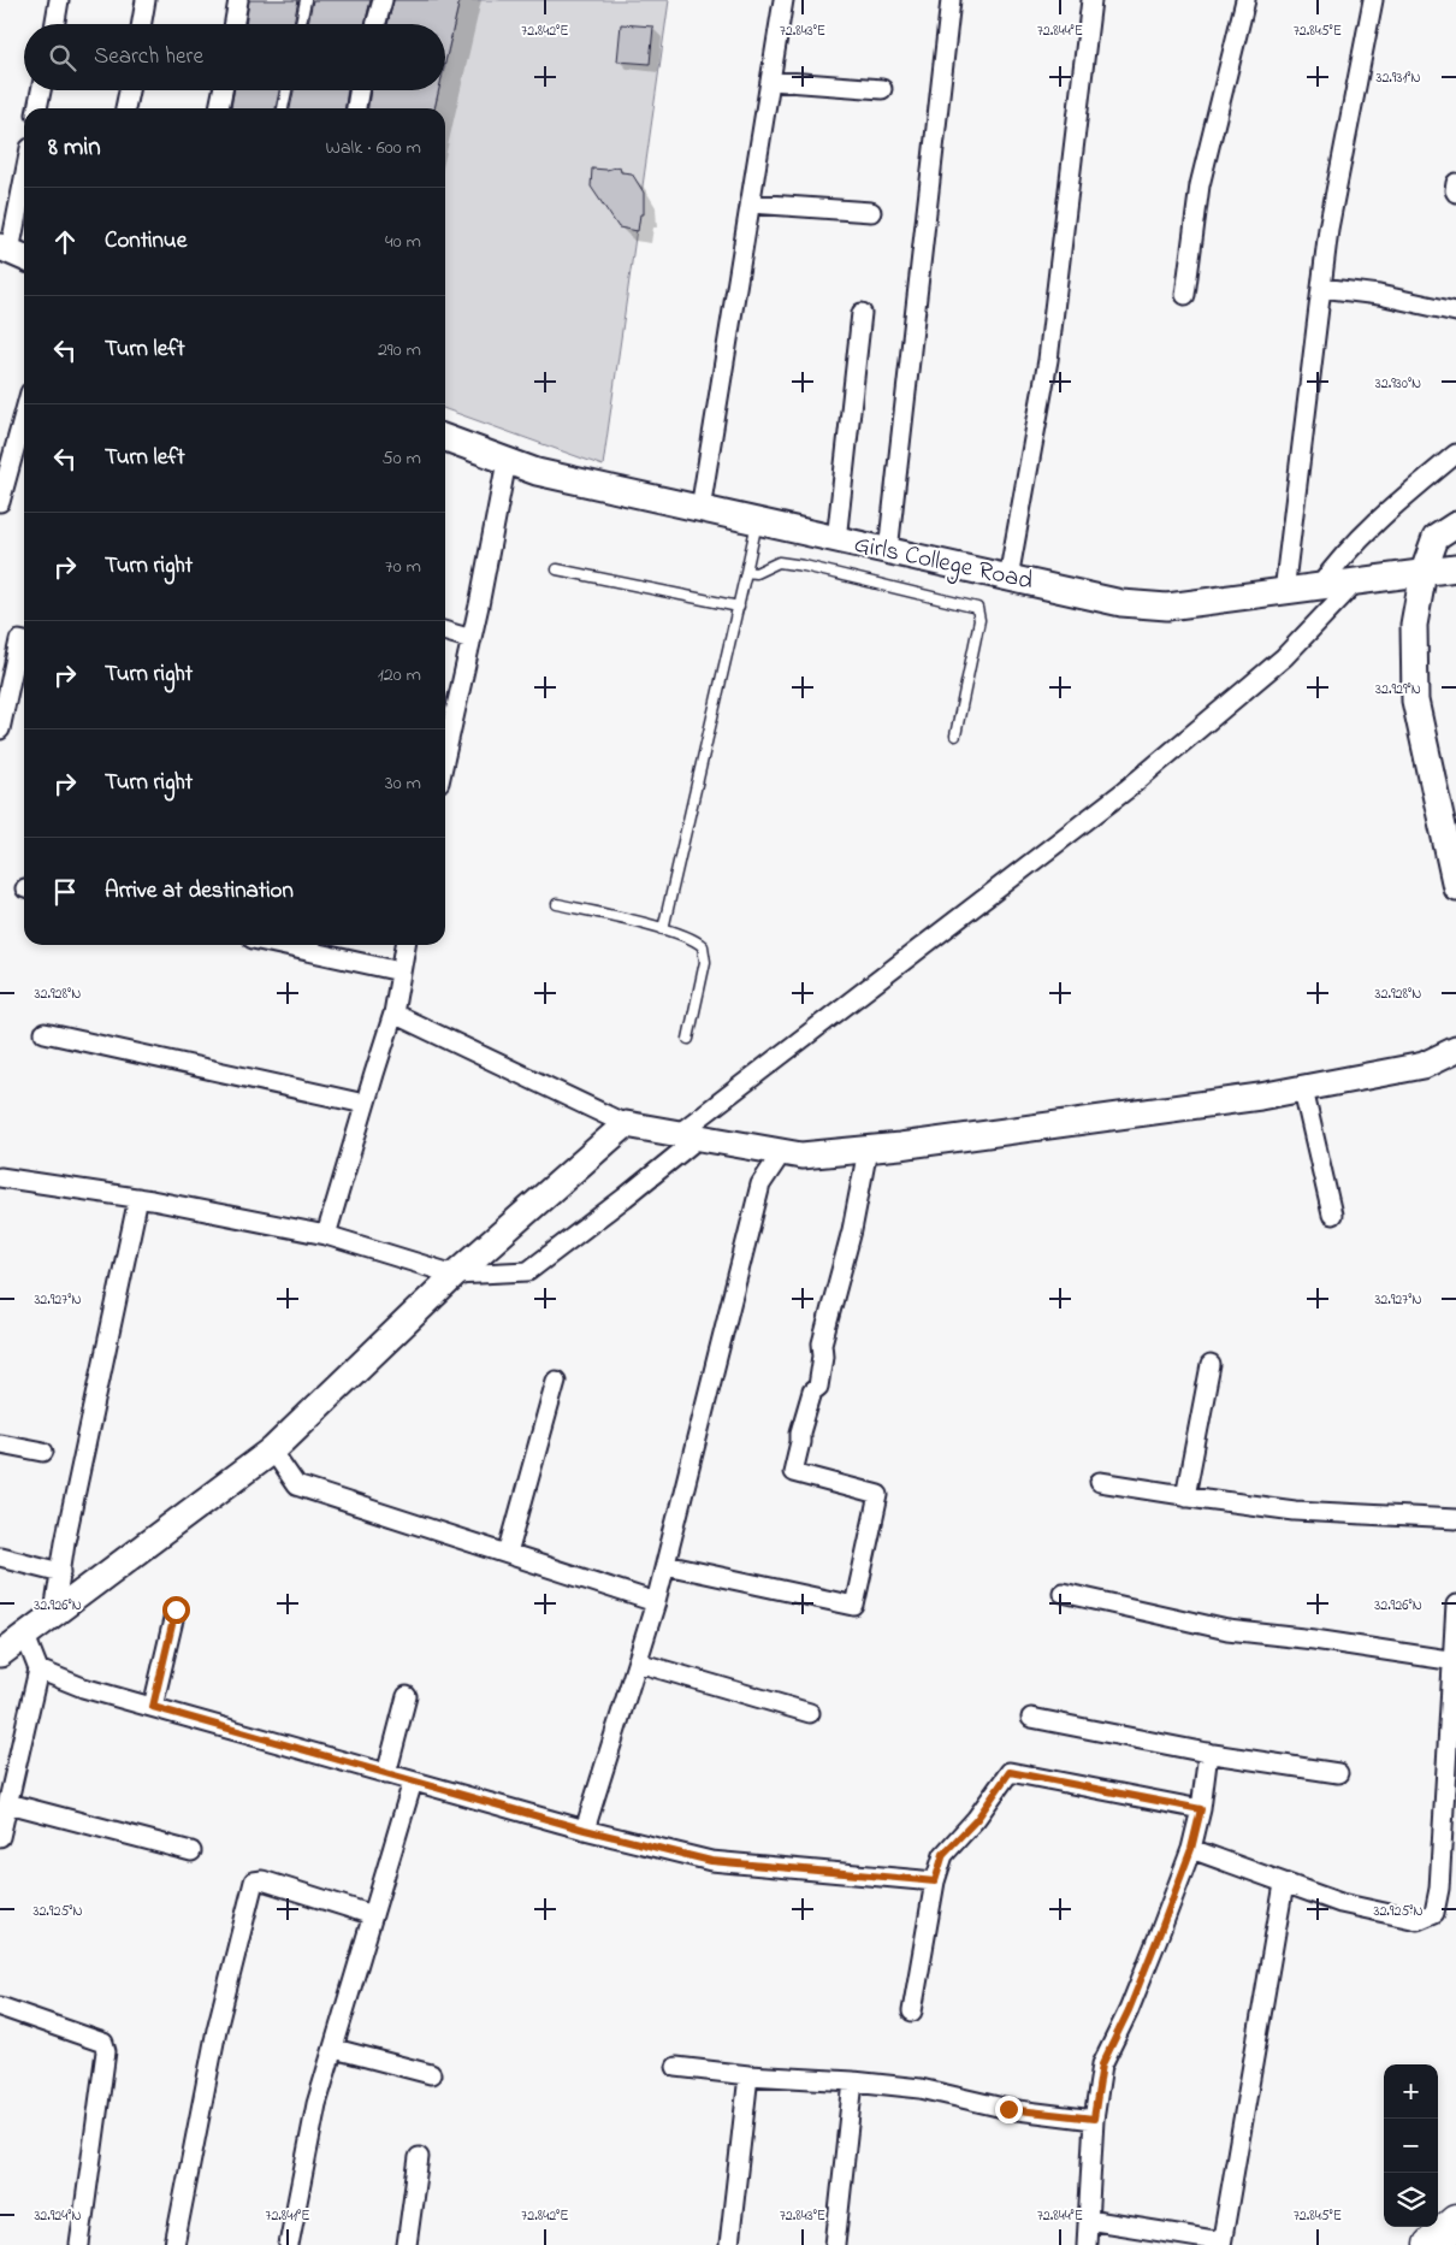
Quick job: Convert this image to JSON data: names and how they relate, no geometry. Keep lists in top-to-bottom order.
{
  "streets": {
    "street": ["Girls College Road"]
  },
  "page": {
    "search": "Search here",
    "heading": ["8 min", "Walk · 600 m"],
    "list": [
      ["Continue", "40 m"],
      ["Turn left", "290 m"],
      ["Turn left", "50 m"],
      ["Turn right", "70 m"],
      ["Turn right", "120 m"],
      ["Turn right", "30 m"],
      "Arrive at destination"
    ],
    "map_buttons": ["+", "−"]
  },
  "coordinates": [
    "72.842°E",
    "72.843°E",
    "72.844°E",
    "72.845°E",
    "32.931°N",
    "32.930°N",
    "32.929°N",
    "32.928°N",
    "32.927°N",
    "32.926°N",
    "32.925°N",
    "32.924°N",
    "72.841°E"
  ]
}
